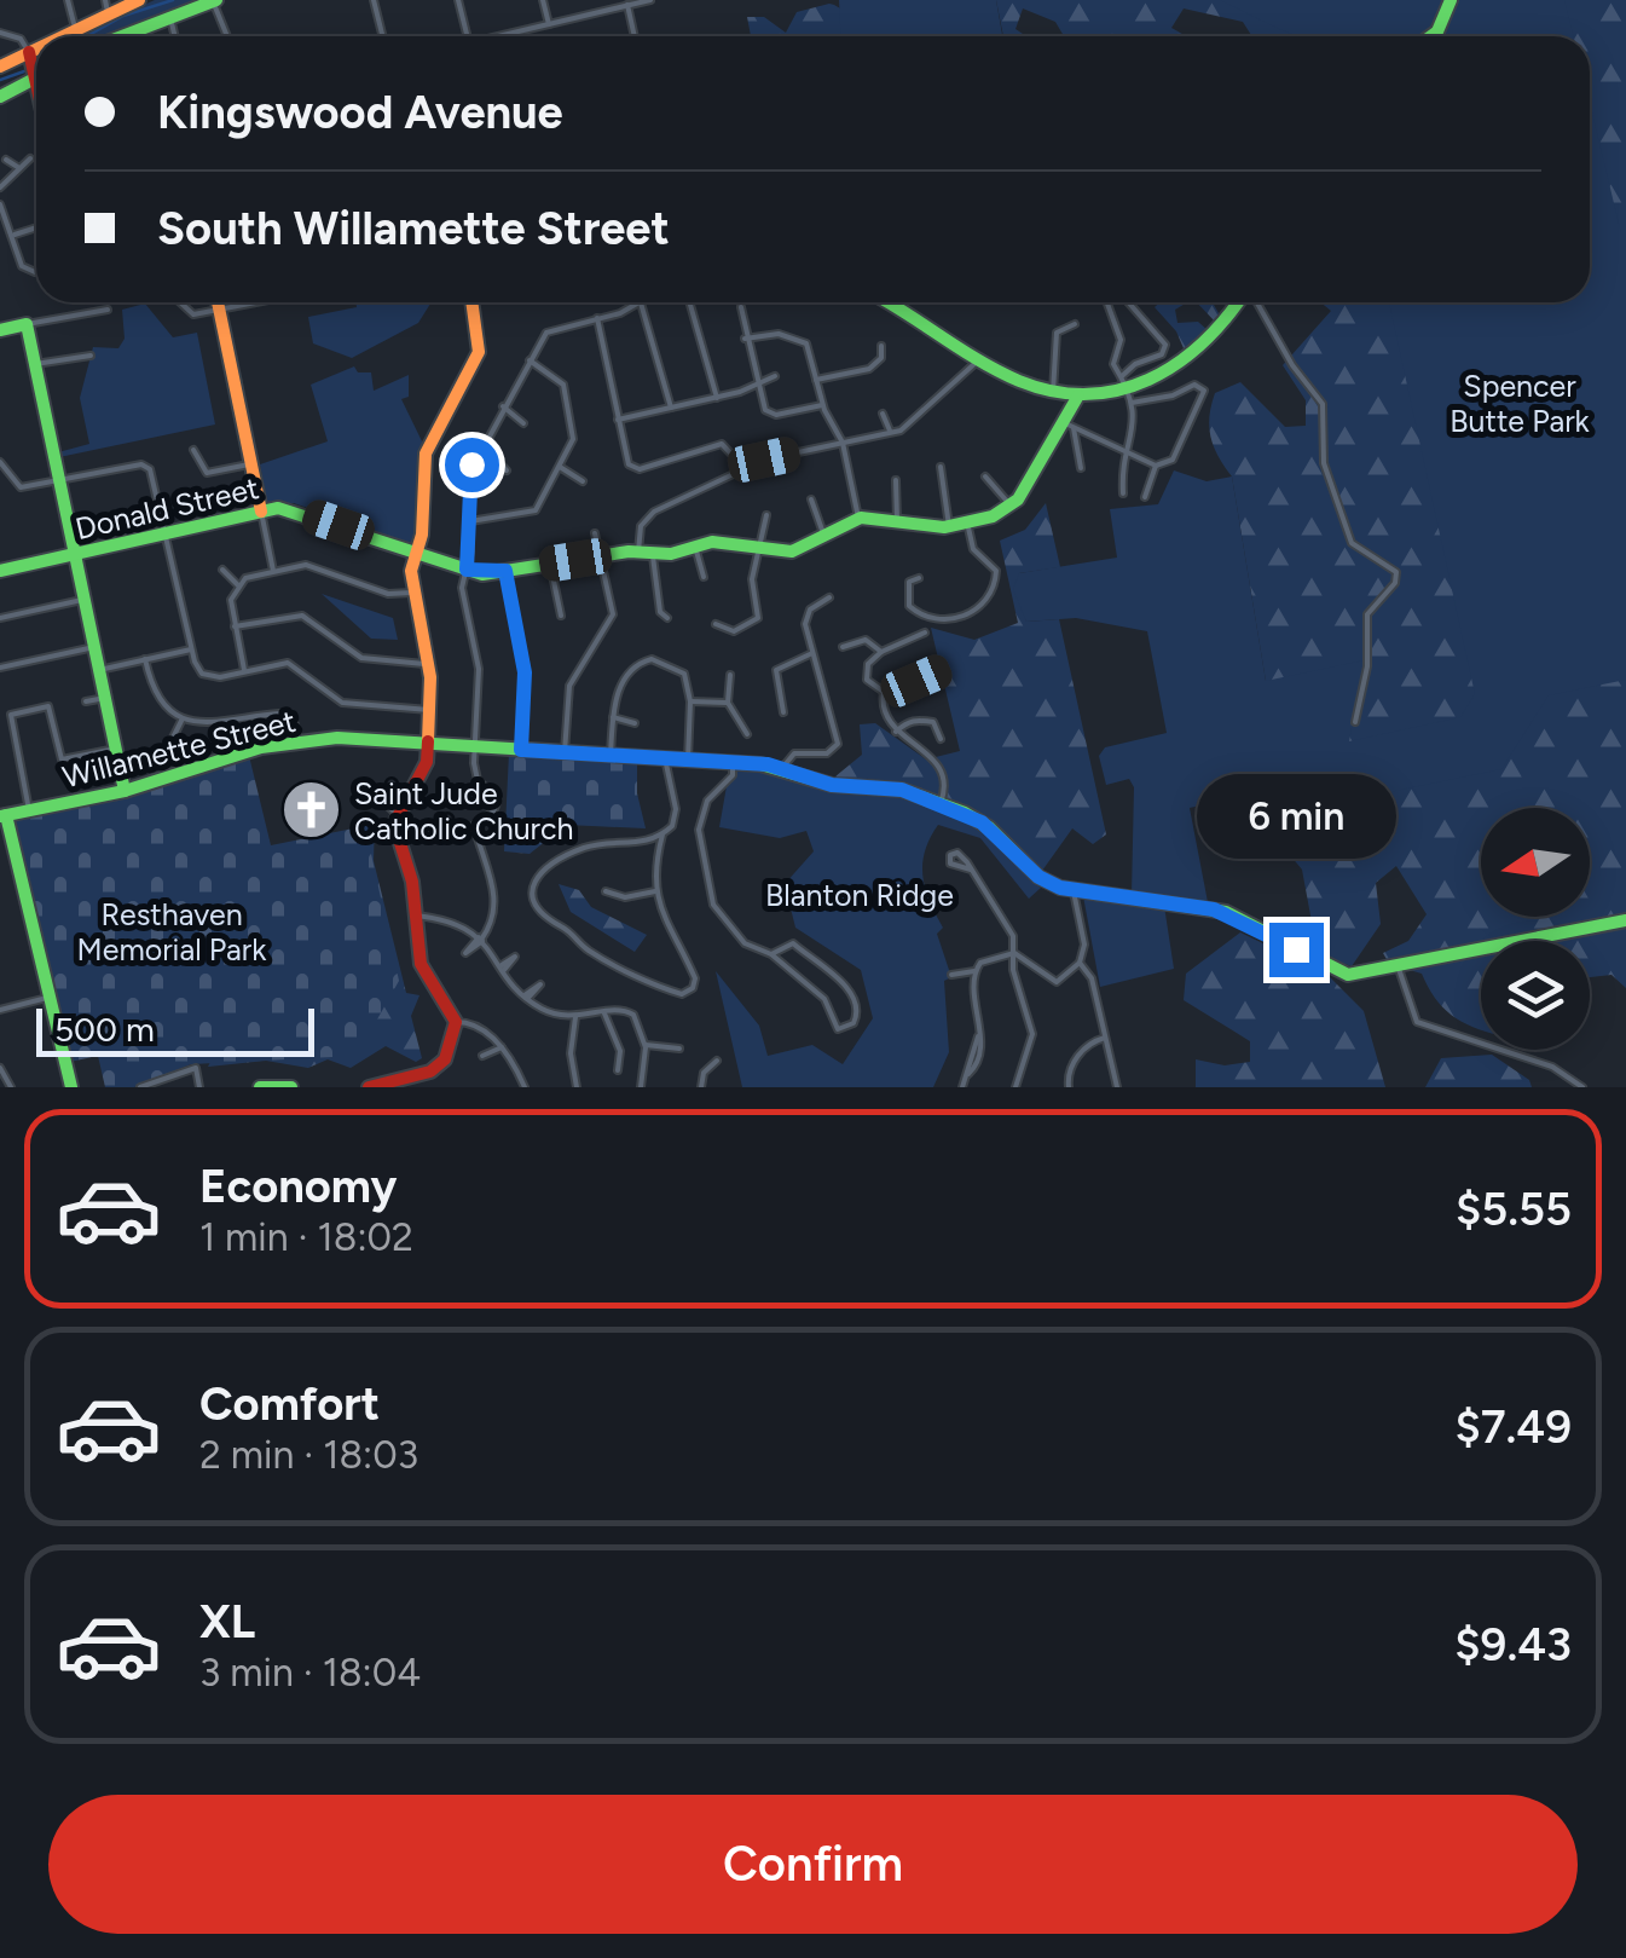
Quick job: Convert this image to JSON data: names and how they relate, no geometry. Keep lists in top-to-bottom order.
{
  "streets": {
    "street": ["Donald Street", "Willamette Street"]
  },
  "parks": ["Spencer Butte Park", "Blanton Ridge", "Resthaven Memorial Park"],
  "places": {
    "church": ["Saint Jude Catholic Church"]
  },
  "scale_bar": "500 m",
  "north": "left",
  "page": {
    "banner": ["Kingswood Avenue", "South Willamette Street"],
    "bubble": "6 min",
    "scale": "500 m",
    "list": [
      {
        "name": "Economy",
        "note": "1 min · 18:02",
        "value": "$5.55"
      },
      {
        "name": "Comfort",
        "note": "2 min · 18:03",
        "value": "$7.49"
      },
      {
        "name": "XL",
        "note": "3 min · 18:04",
        "value": "$9.43"
      }
    ],
    "buttons": "Confirm"
  }
}
